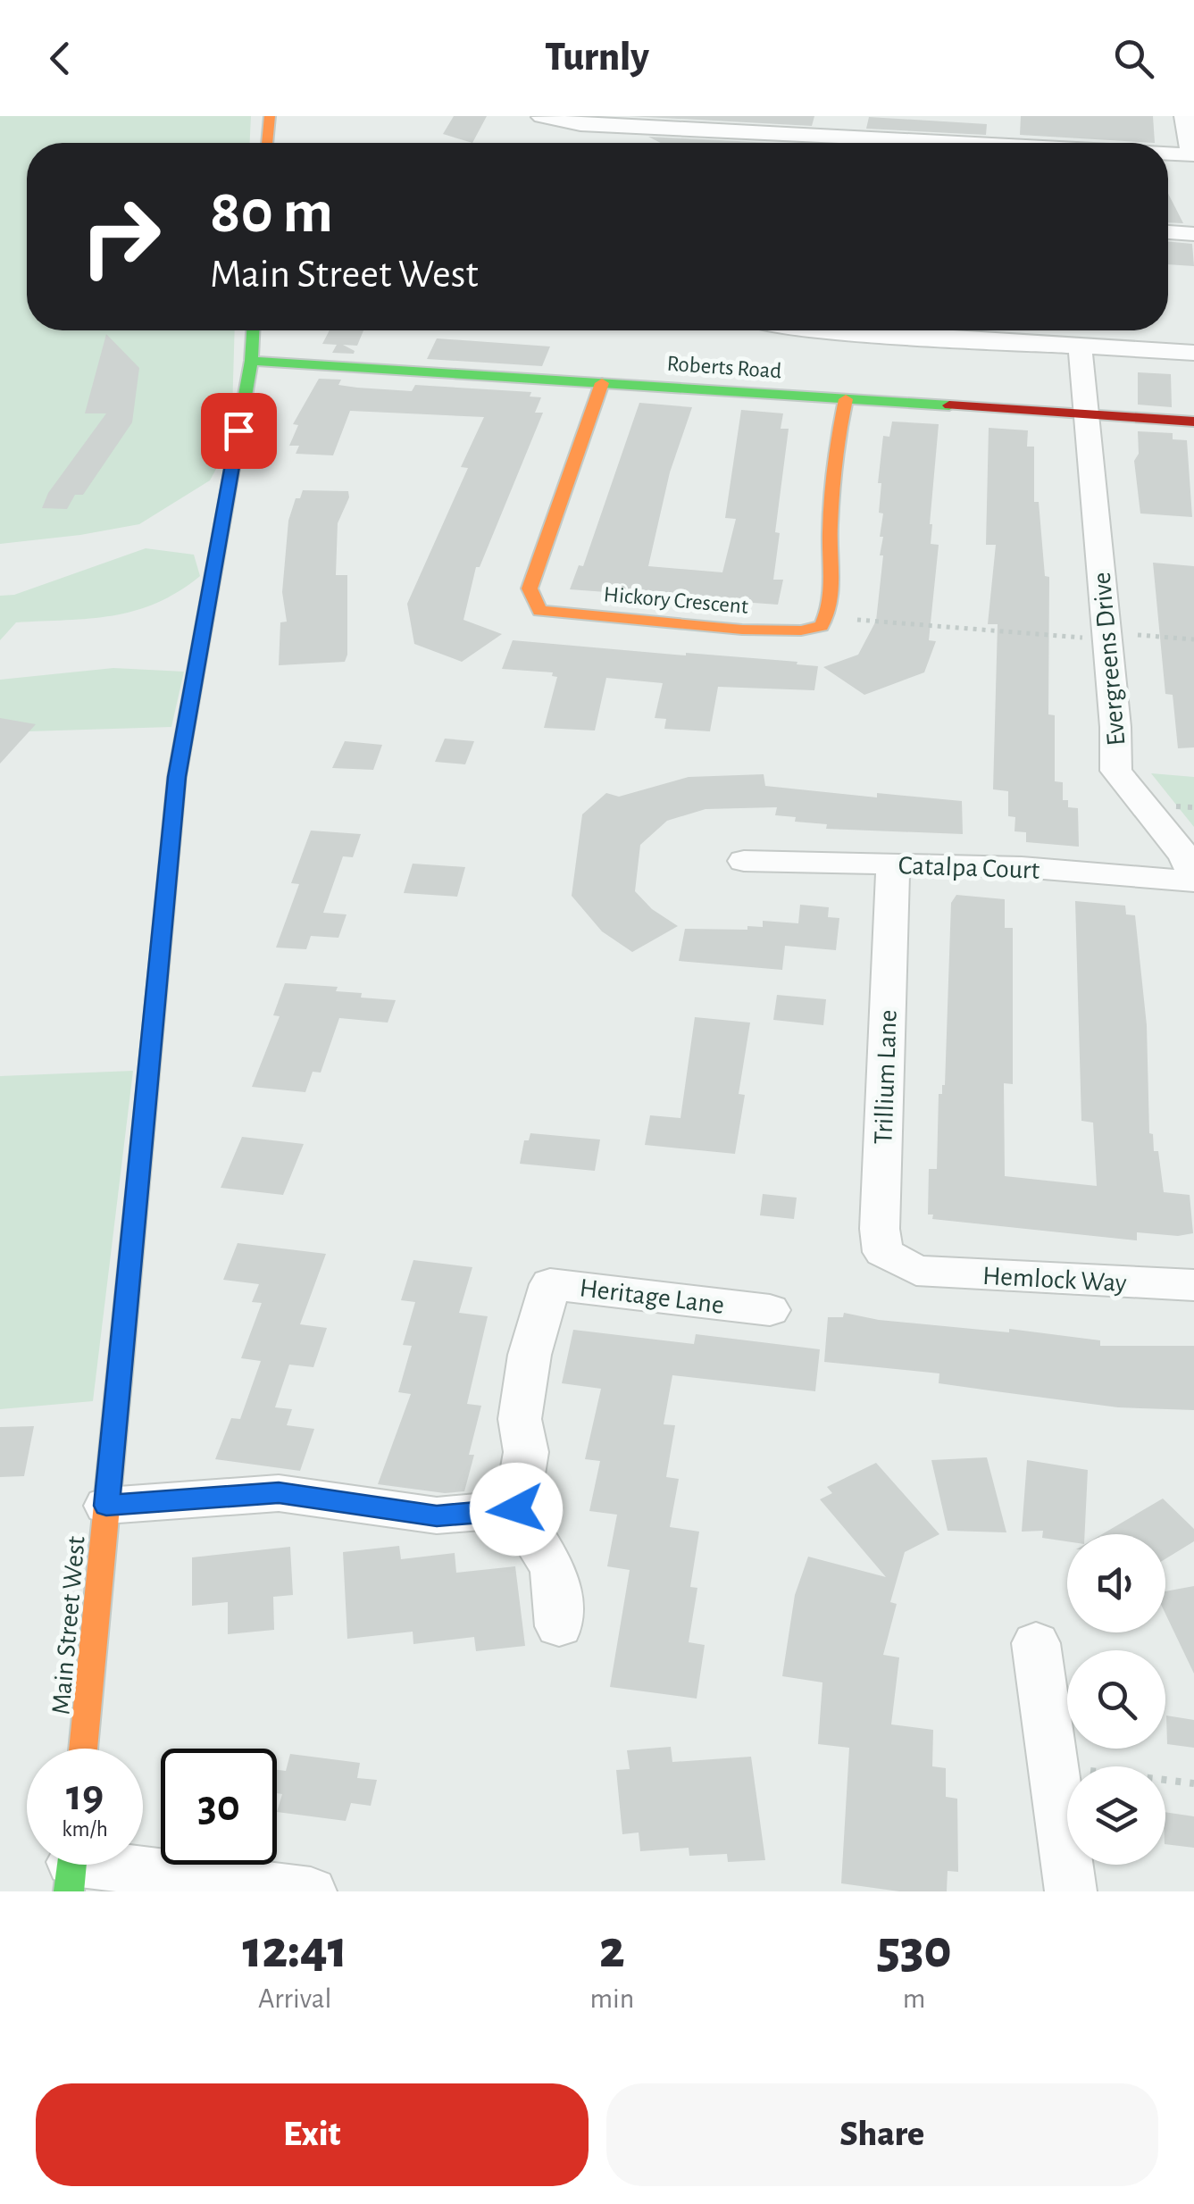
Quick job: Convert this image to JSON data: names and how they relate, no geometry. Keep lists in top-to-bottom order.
{
  "streets": {
    "street": [
      "Roberts Road",
      "Hickory Crescent",
      "Evergreens Drive",
      "Catalpa Court",
      "Trillium Lane",
      "Hemlock Way",
      "Heritage Lane",
      "Main Street West"
    ]
  },
  "crossings": [
    ["Roberts Road", "Hickory Crescent"],
    ["Roberts Road", "Evergreens Drive"],
    ["Roberts Road", "Main Street West"],
    ["Evergreens Drive", "Catalpa Court"],
    ["Catalpa Court", "Trillium Lane"],
    ["Trillium Lane", "Hemlock Way"]
  ],
  "page": {
    "header": "Turnly",
    "turn": ["80 m", "Main Street West"],
    "speed": "19 km/h",
    "limit": "30",
    "eta": [
      "12:41",
      "Arrival",
      "2",
      "min",
      "530",
      "m"
    ],
    "buttons": ["Exit", "Share"]
  }
}
